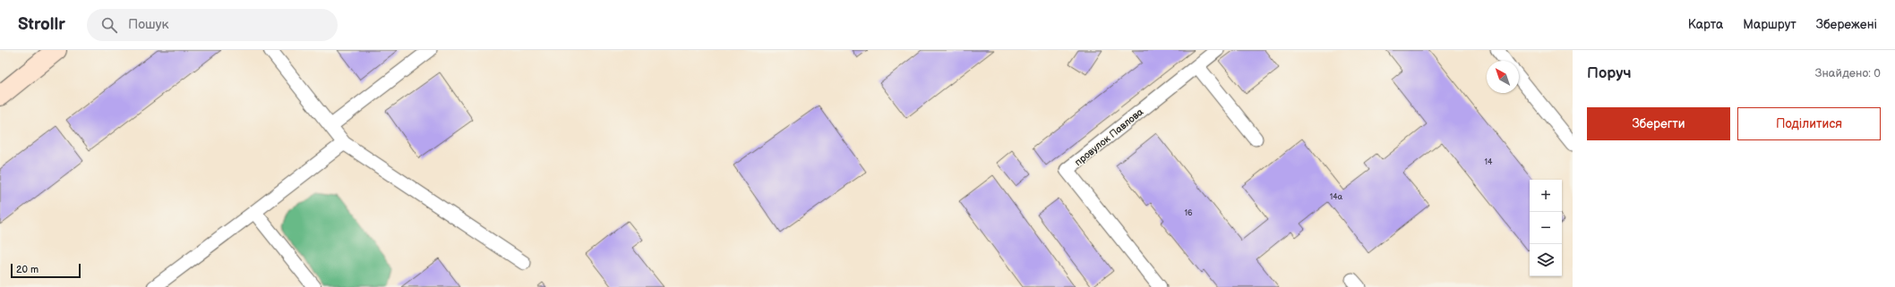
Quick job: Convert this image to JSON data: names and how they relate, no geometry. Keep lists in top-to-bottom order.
{
  "streets": {
    "lane": ["провулок Павлова"]
  },
  "house_numbers": ["14", "14а", "16"],
  "scale_bar": "20 m",
  "north": "top left",
  "page": {
    "header": "Strollr",
    "search": "Пошук",
    "nav": ["Карта", "Маршрут", "Збережені"],
    "heading": ["Поруч", "Знайдено: 0"],
    "buttons": ["Зберегти", "Поділитися"],
    "map_buttons": ["+", "−"],
    "scale": "20 m"
  }
}
